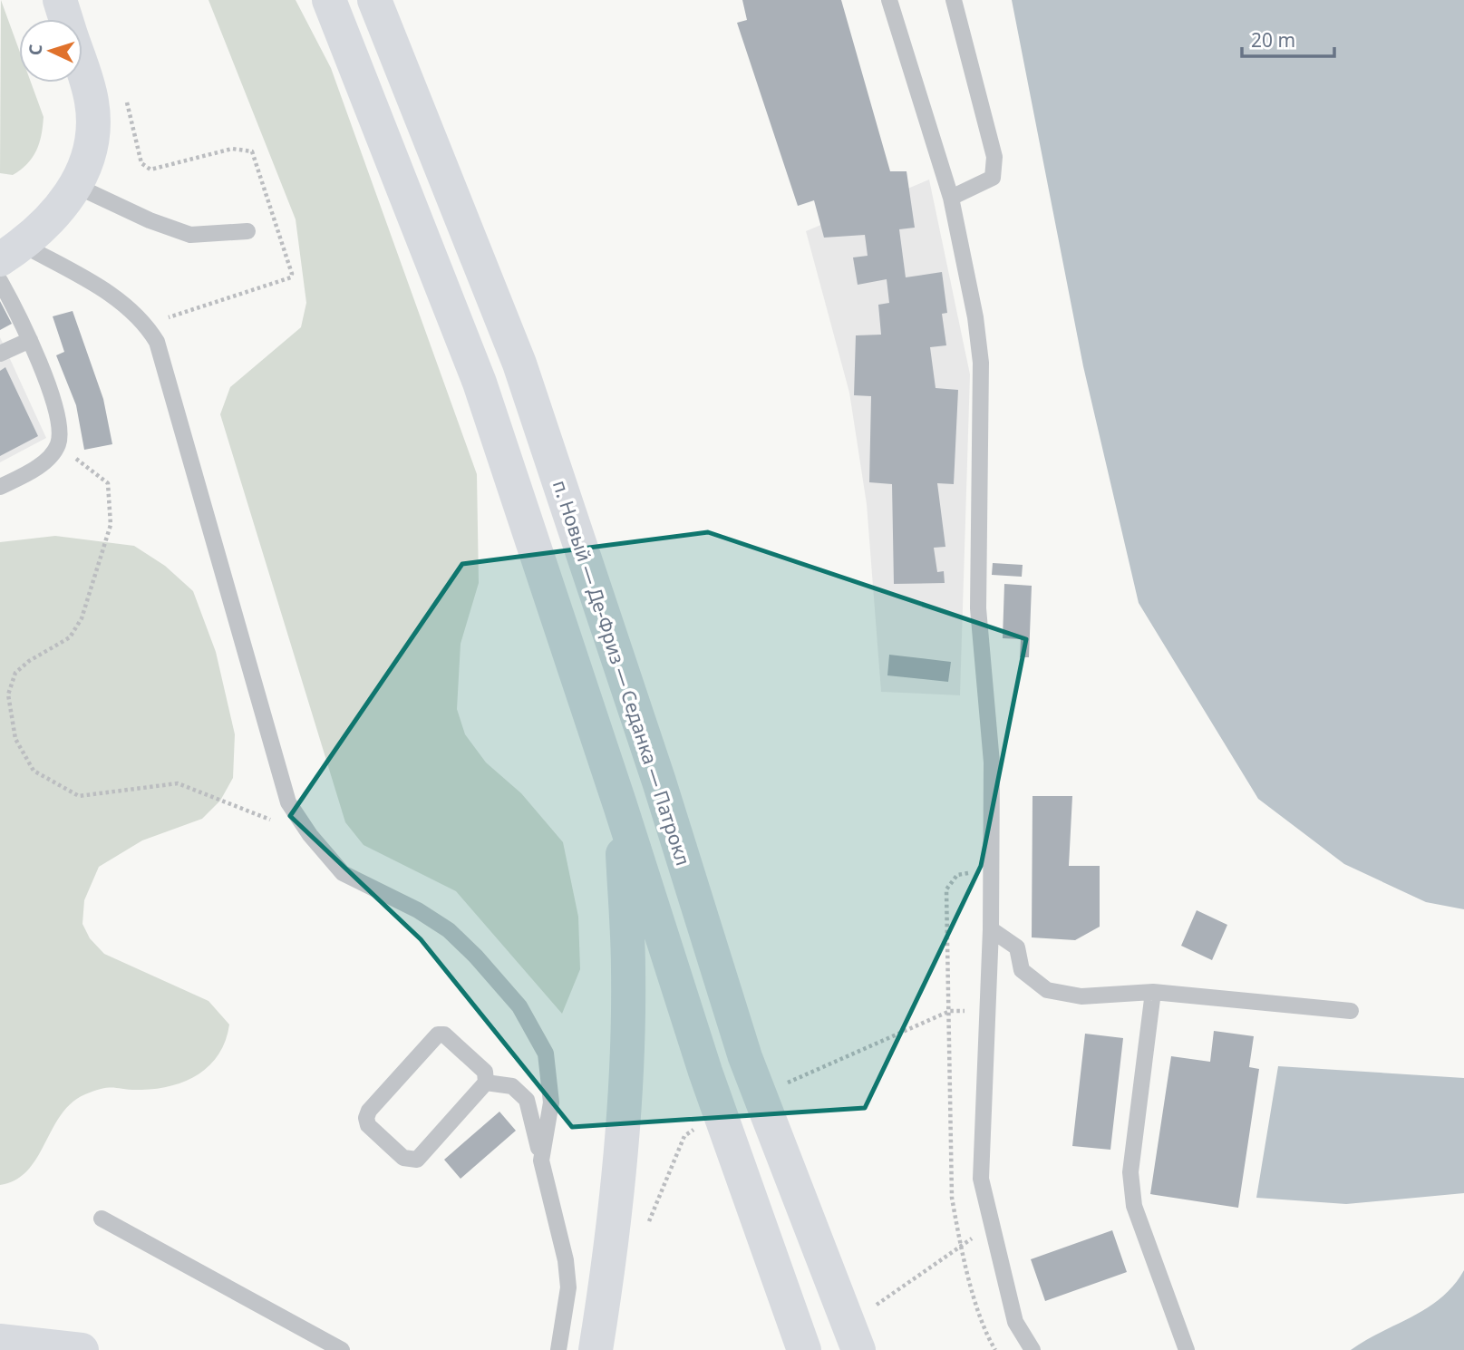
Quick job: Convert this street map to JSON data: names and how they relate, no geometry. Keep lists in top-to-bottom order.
{
  "streets": {
    "main road": ["п. Новый — Де-Фриз — Седанка — Патрокл"]
  },
  "scale_bar": "20 m",
  "north": "left"
}
